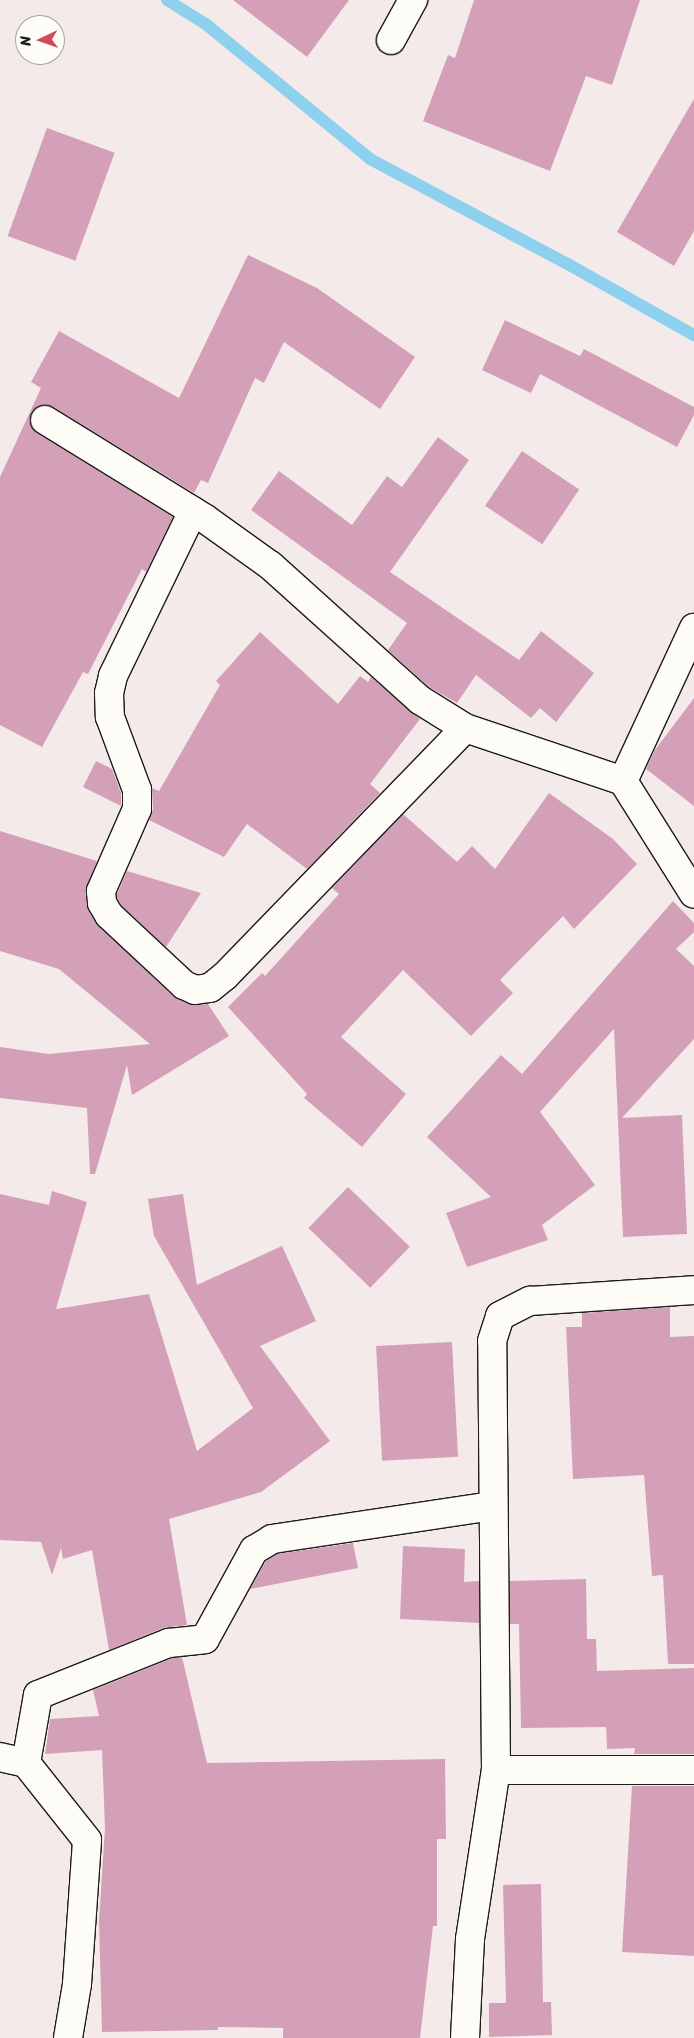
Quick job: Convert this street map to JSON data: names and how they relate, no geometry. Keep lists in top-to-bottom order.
{
  "north": "left"
}
